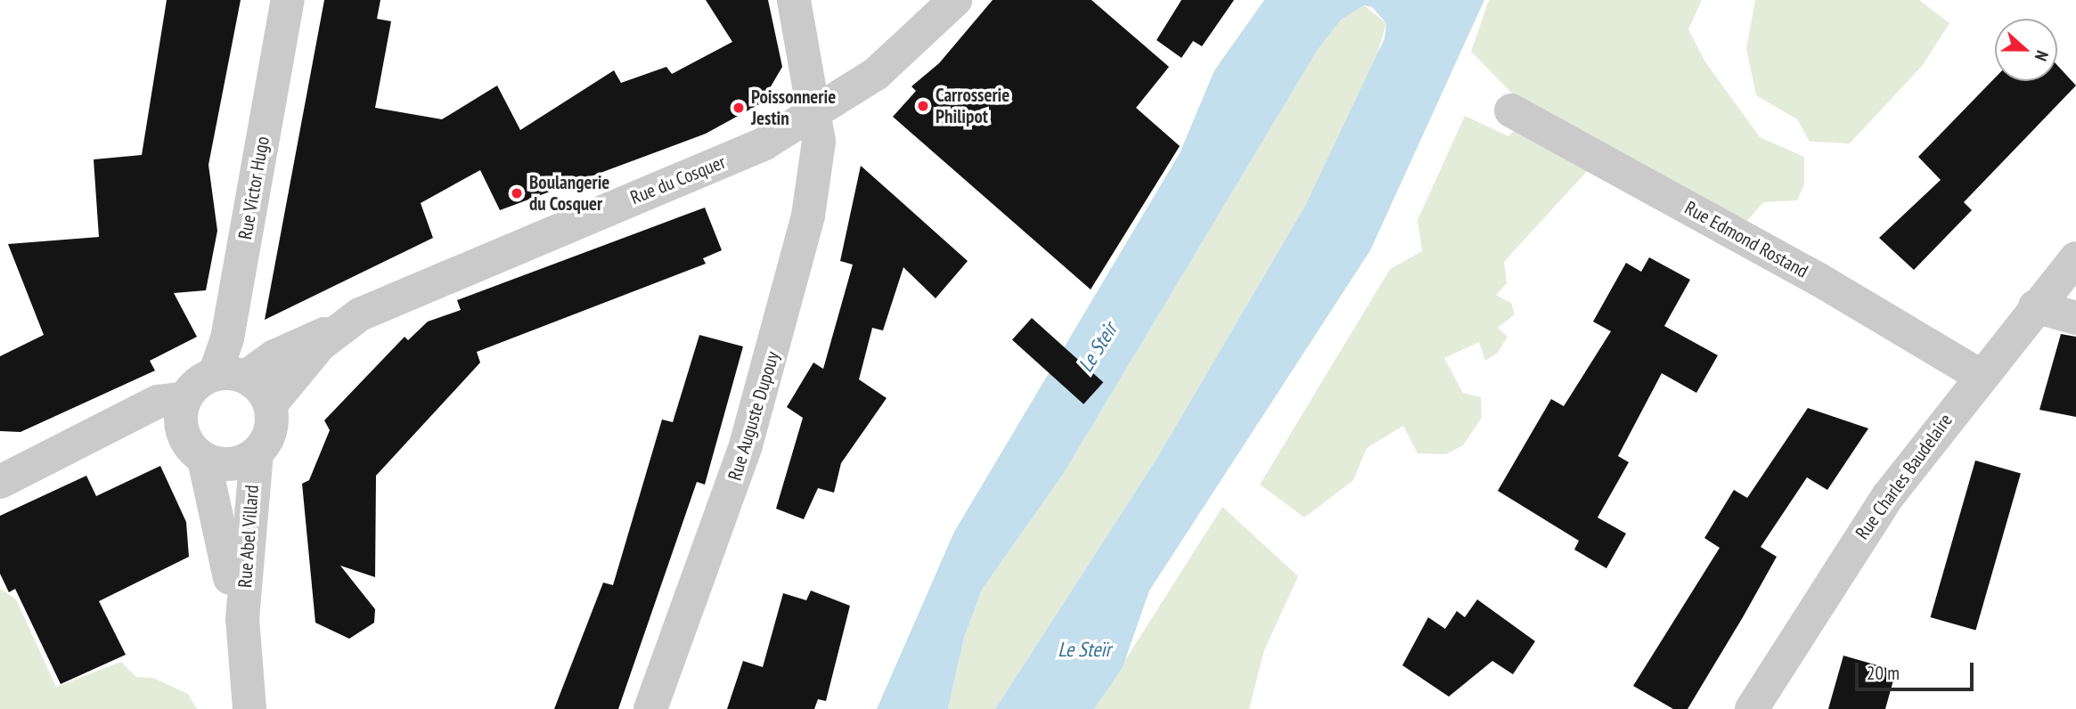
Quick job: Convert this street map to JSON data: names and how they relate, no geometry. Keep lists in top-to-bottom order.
{
  "streets": {
    "street": [
      "Rue du Cosquer",
      "Rue Victor Hugo",
      "Rue Edmond Rostand",
      "Rue Auguste Dupouy",
      "Rue Charles Baudelaire",
      "Rue Abel Villard"
    ]
  },
  "crossings": [
    ["Rue du Cosquer", "Rue Victor Hugo"],
    ["Rue du Cosquer", "Rue Auguste Dupouy"],
    ["Rue du Cosquer", "Rue Abel Villard"],
    ["Rue Victor Hugo", "Rue Abel Villard"],
    ["Rue Edmond Rostand", "Rue Charles Baudelaire"]
  ],
  "water": ["Le Steir", "Le Steïr"],
  "places": ["Carrosserie Philipot", "Poissonnerie Jestin", "Boulangerie du Cosquer"],
  "scale_bar": "20 m",
  "north": "right"
}
